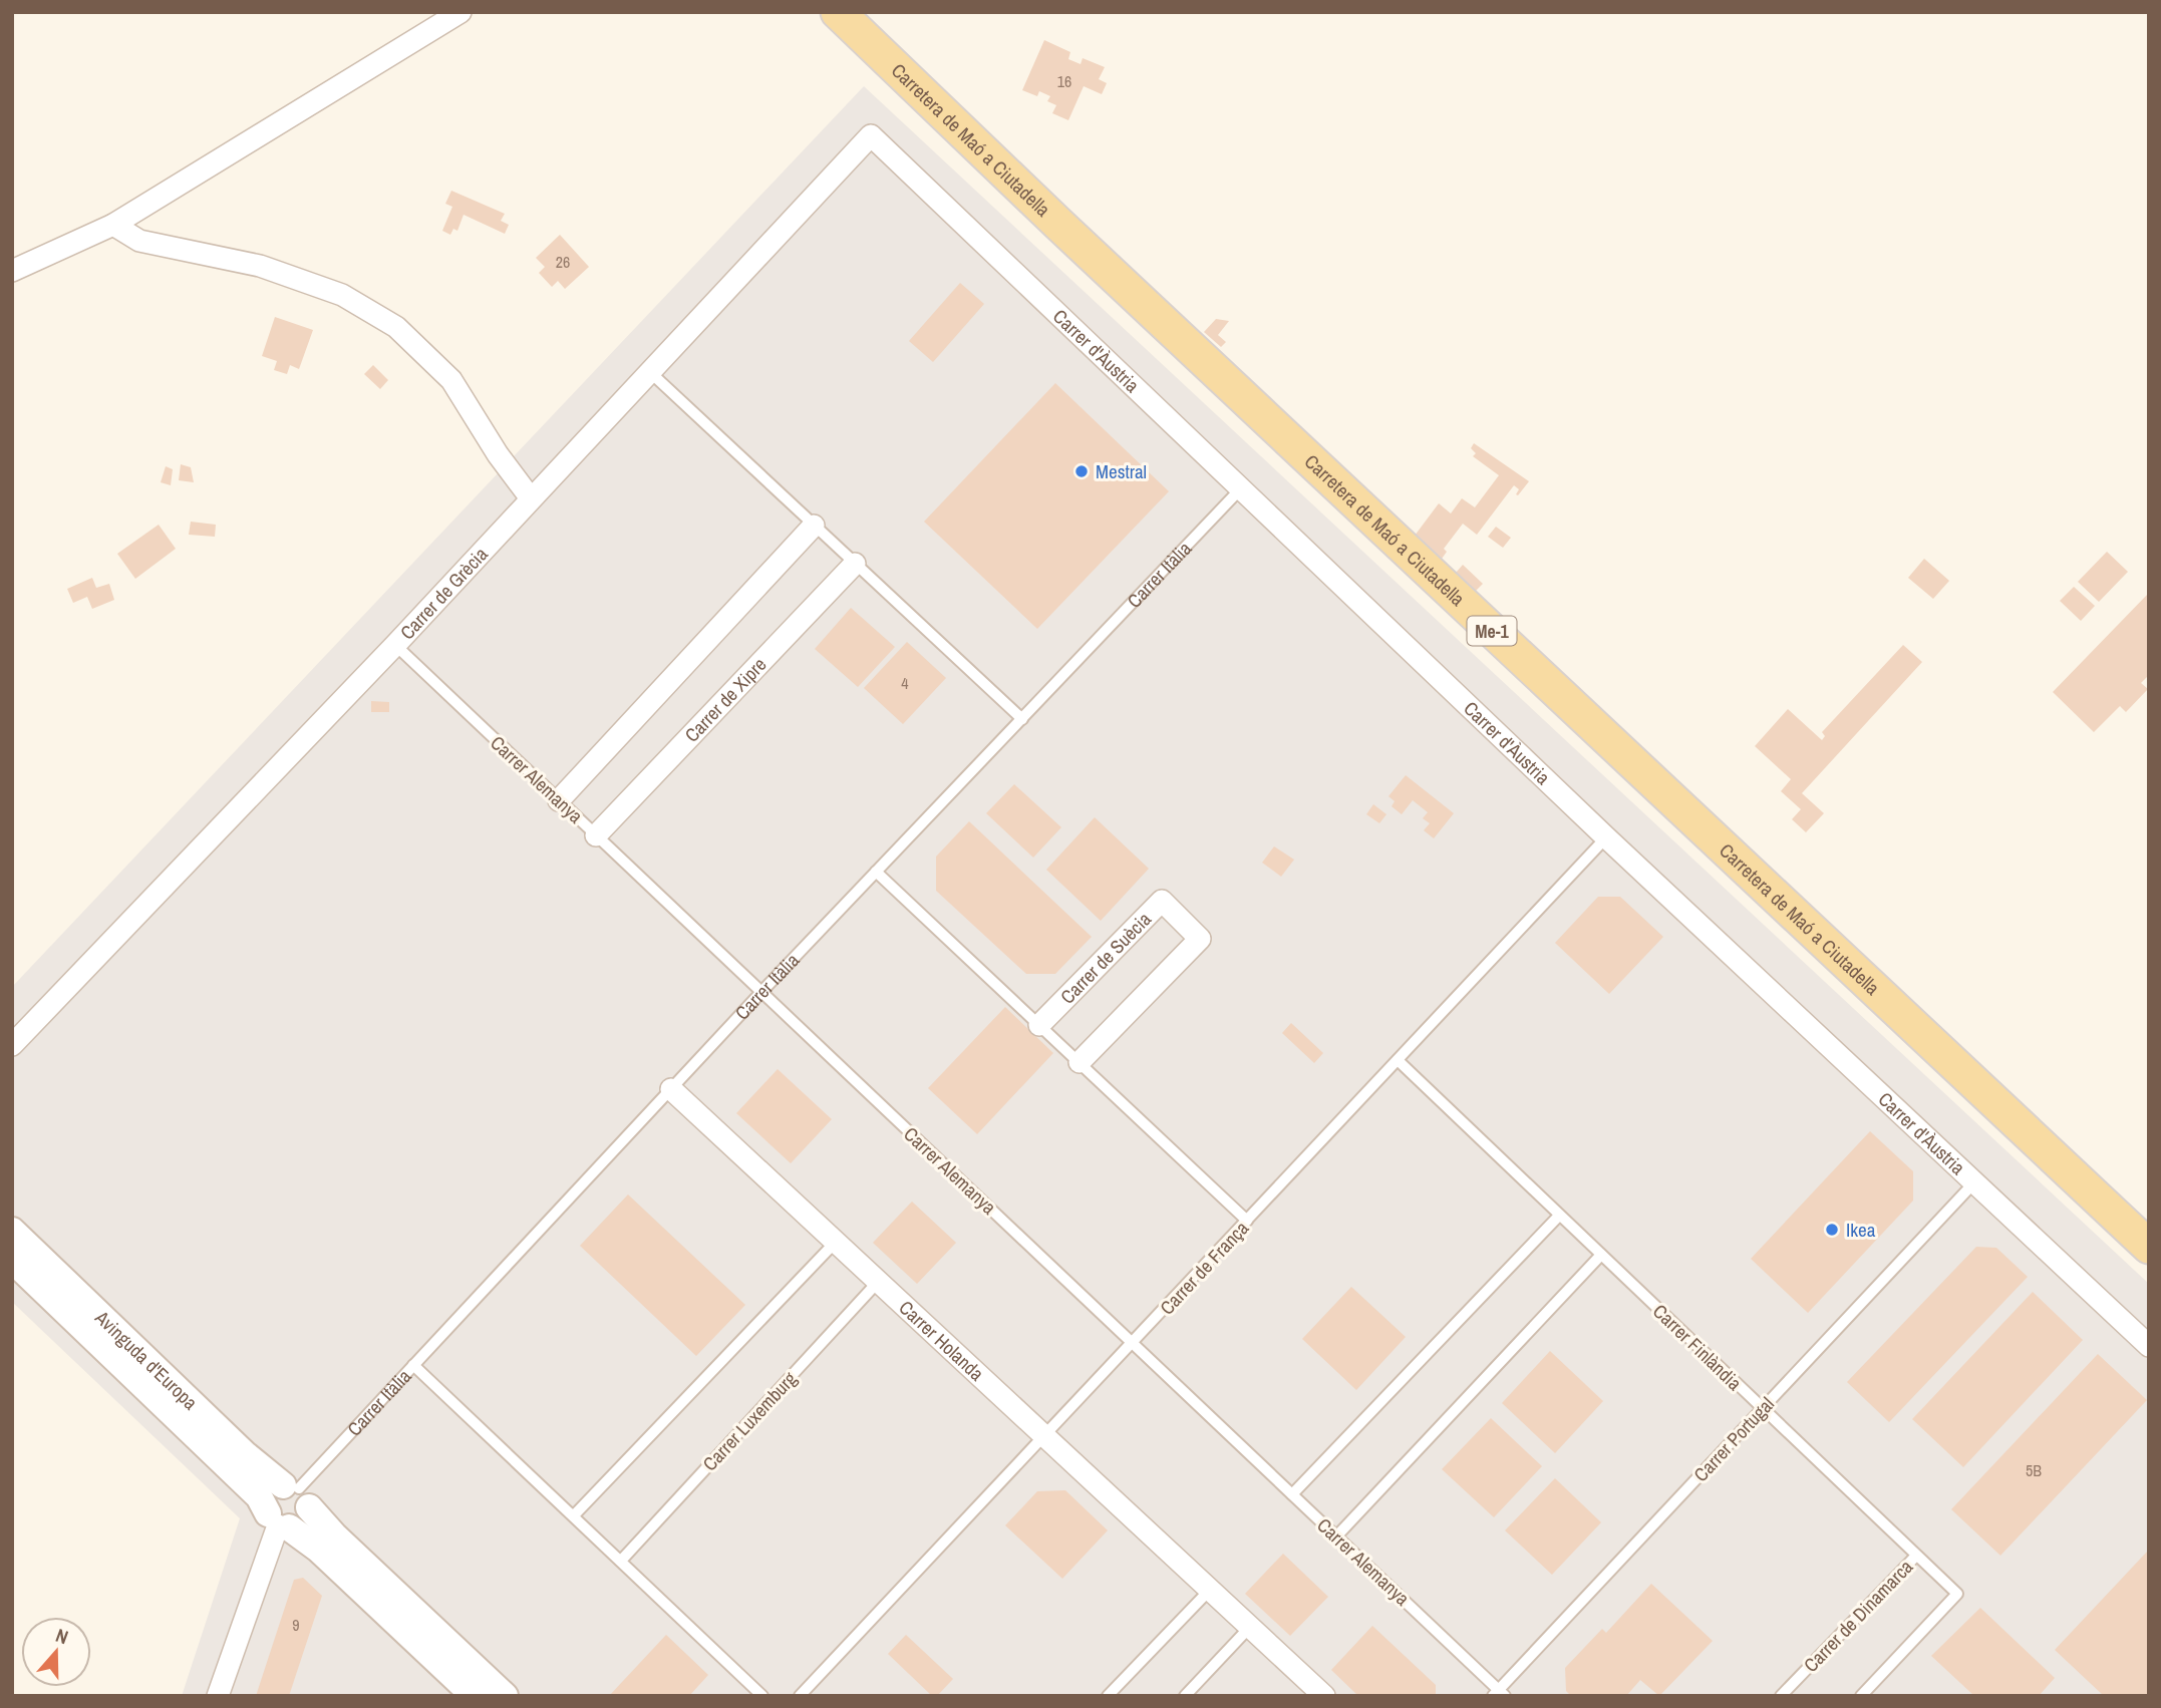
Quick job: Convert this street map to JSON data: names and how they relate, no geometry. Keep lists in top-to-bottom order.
{
  "streets": {
    "main road": ["Carretera de Maó a Ciutadella", "Me-1"],
    "street": [
      "Carrer d'Àustria",
      "Carrer de Grècia",
      "Carrer de Xipre",
      "Carrer de Suècia",
      "Carrer Holanda",
      "Avinguda d'Europa"
    ],
    "lane": [
      "Carrer Itàlia",
      "Carrer Alemanya",
      "Carrer de França",
      "Carrer Finlàndia",
      "Carrer Luxemburg",
      "Carrer Portugal",
      "Carrer de Dinamarca"
    ]
  },
  "crossings": [
    ["Carrer d'Àustria", "Carrer Itàlia"],
    ["Carrer d'Àustria", "Carrer de Grècia"],
    ["Carrer d'Àustria", "Carrer de França"],
    ["Carrer d'Àustria", "Carrer Portugal"],
    ["Carrer Itàlia", "Carrer Alemanya"],
    ["Carrer Itàlia", "Carrer Holanda"],
    ["Carrer Itàlia", "Avinguda d'Europa"],
    ["Carrer de Grècia", "Carrer Alemanya"],
    ["Carrer de Xipre", "Carrer Alemanya"],
    ["Carrer Alemanya", "Carrer de França"],
    ["Carrer Alemanya", "Carrer Portugal"],
    ["Carrer de França", "Carrer Holanda"],
    ["Carrer de França", "Carrer Finlàndia"],
    ["Carrer Holanda", "Carrer Luxemburg"],
    ["Carrer Finlàndia", "Carrer Portugal"],
    ["Carrer Finlàndia", "Carrer de Dinamarca"]
  ],
  "places": ["Mestral", "Ikea"],
  "house_numbers": [
    "16",
    "26",
    "4",
    "5B",
    "9"
  ],
  "north": "top"
}
